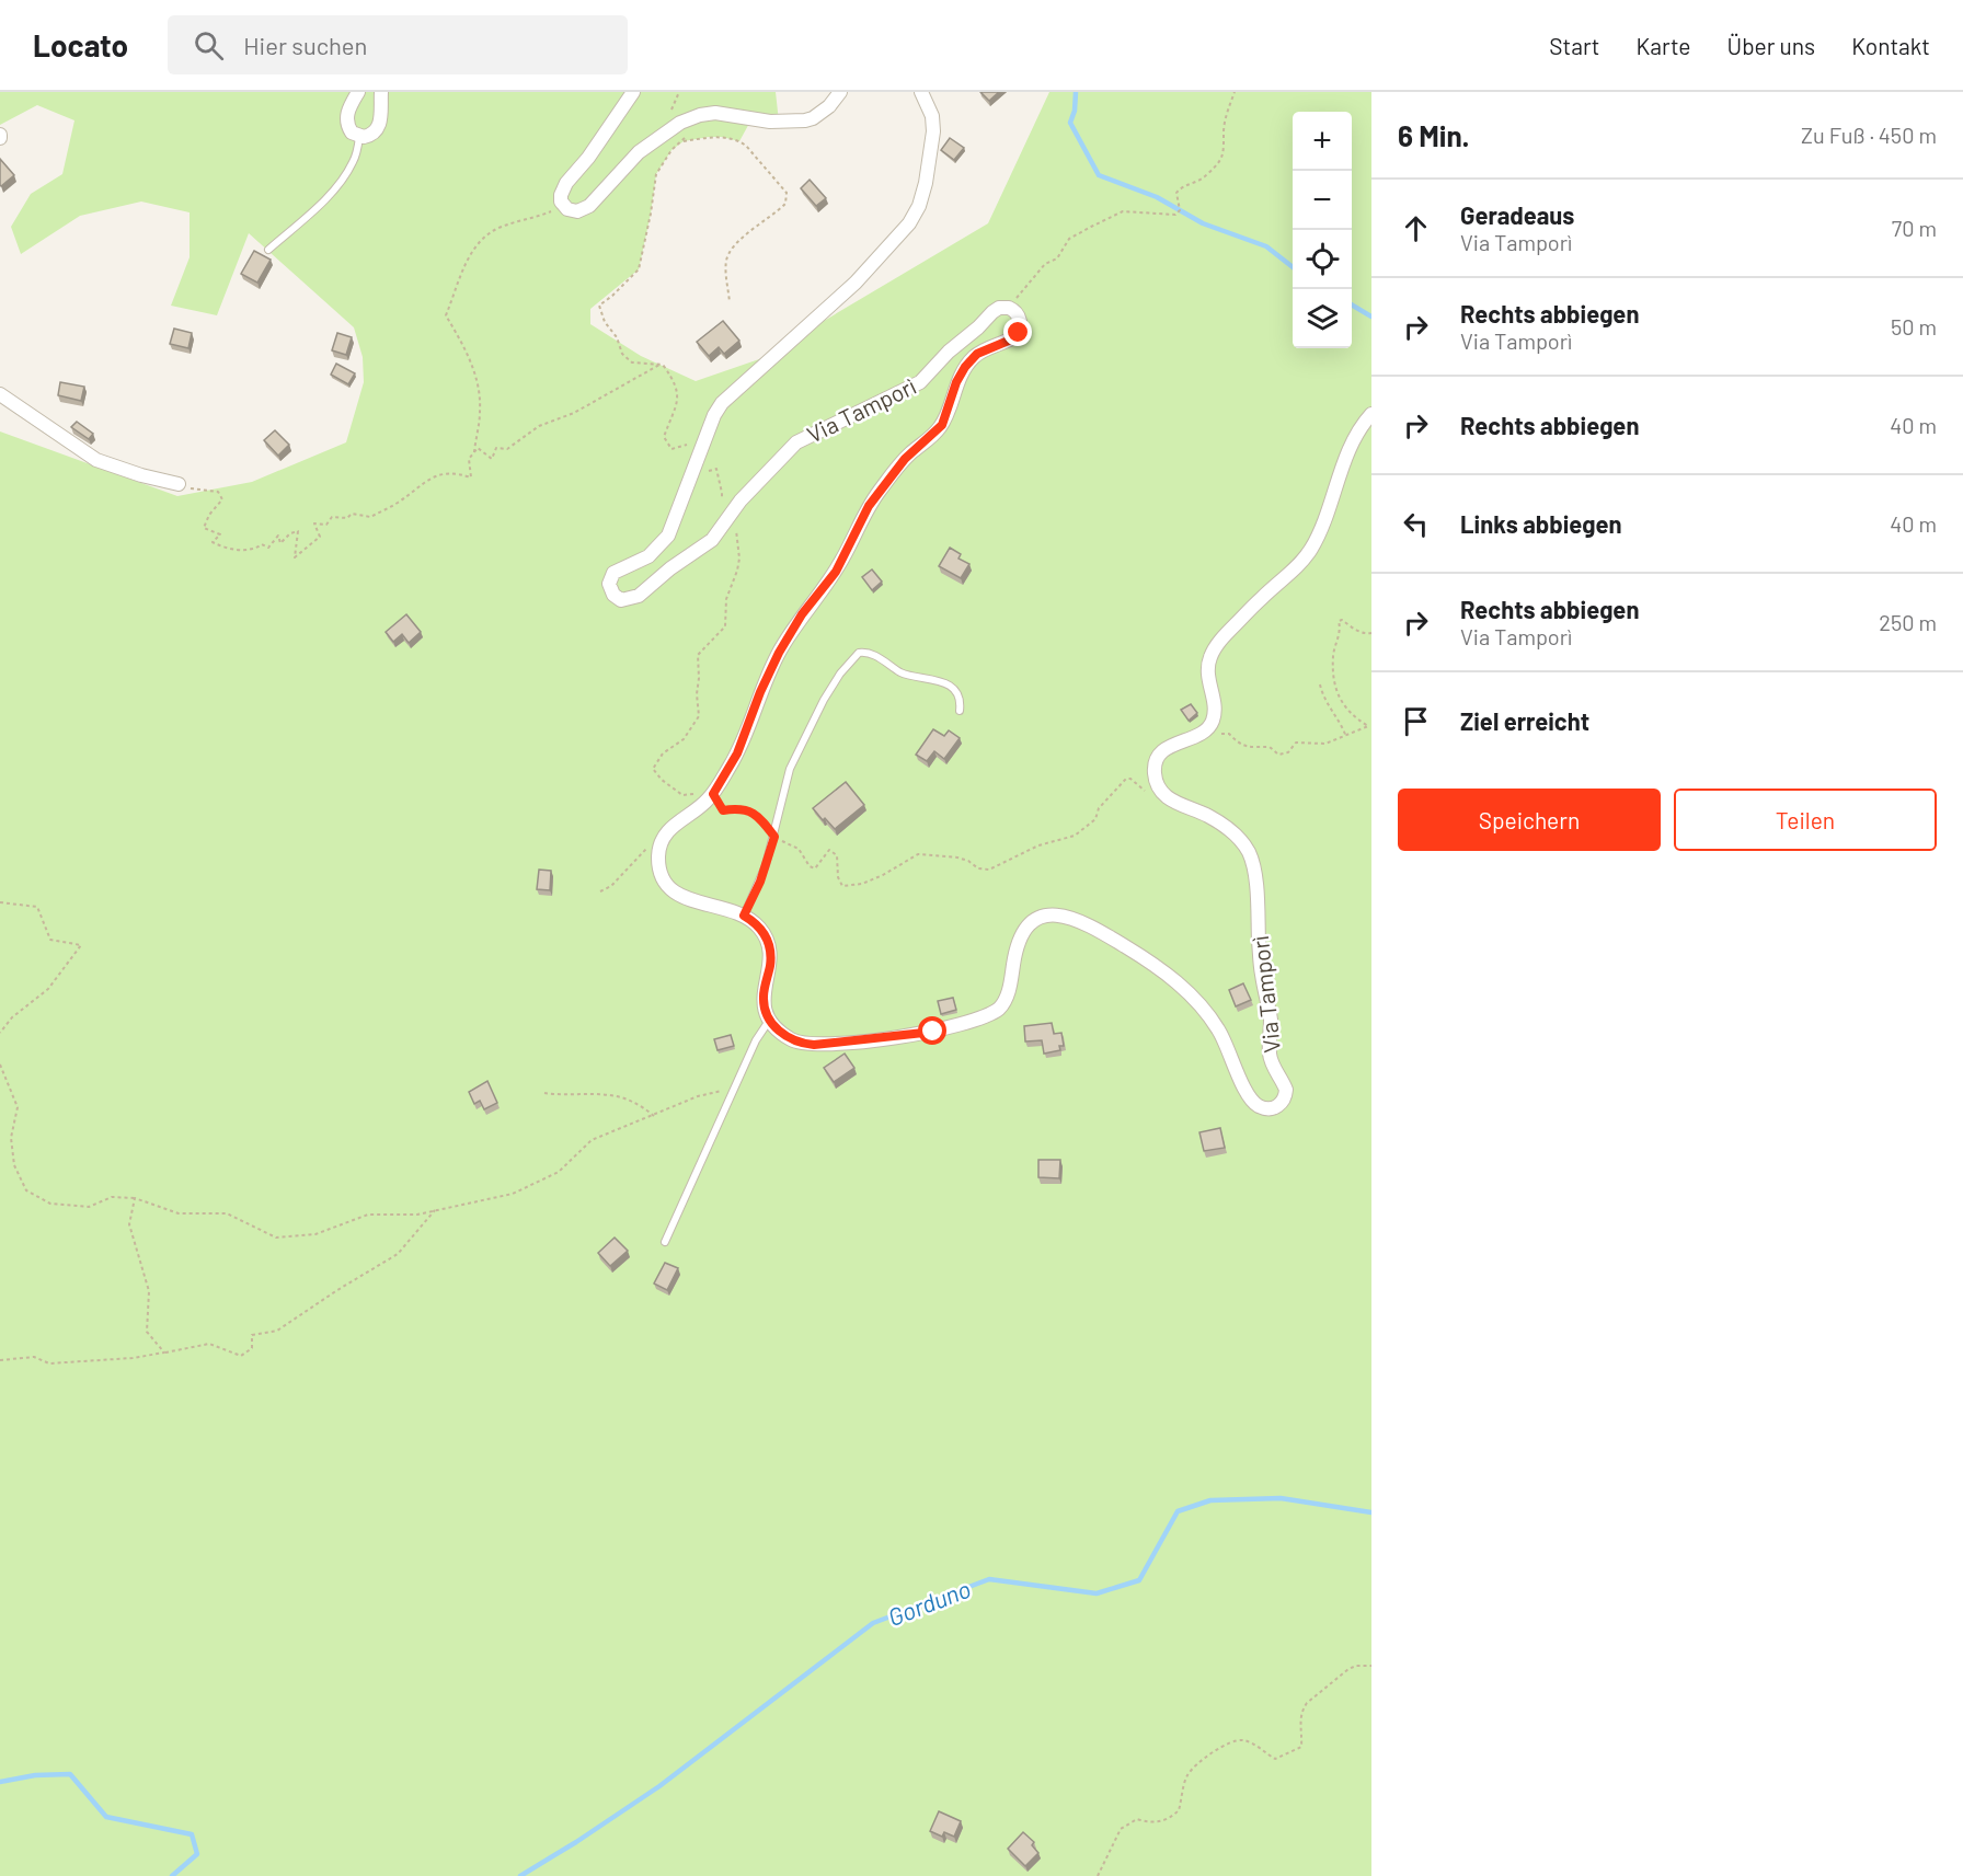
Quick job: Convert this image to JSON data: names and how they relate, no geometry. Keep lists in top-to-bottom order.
{
  "streets": {
    "street": ["Via Tamporì"]
  },
  "water": ["Gorduno"],
  "page": {
    "header": "Locato",
    "search": "Hier suchen",
    "nav": [
      "Start",
      "Karte",
      "Über uns",
      "Kontakt"
    ],
    "heading": ["6 Min.", "Zu Fuß · 450 m"],
    "map_buttons": ["+", "−"],
    "list": [
      ["Geradeaus", "Via Tamporì", "70 m"],
      ["Rechts abbiegen", "Via Tamporì", "50 m"],
      ["Rechts abbiegen", "40 m"],
      ["Links abbiegen", "40 m"],
      ["Rechts abbiegen", "Via Tamporì", "250 m"],
      "Ziel erreicht"
    ],
    "buttons": ["Speichern", "Teilen"]
  }
}
